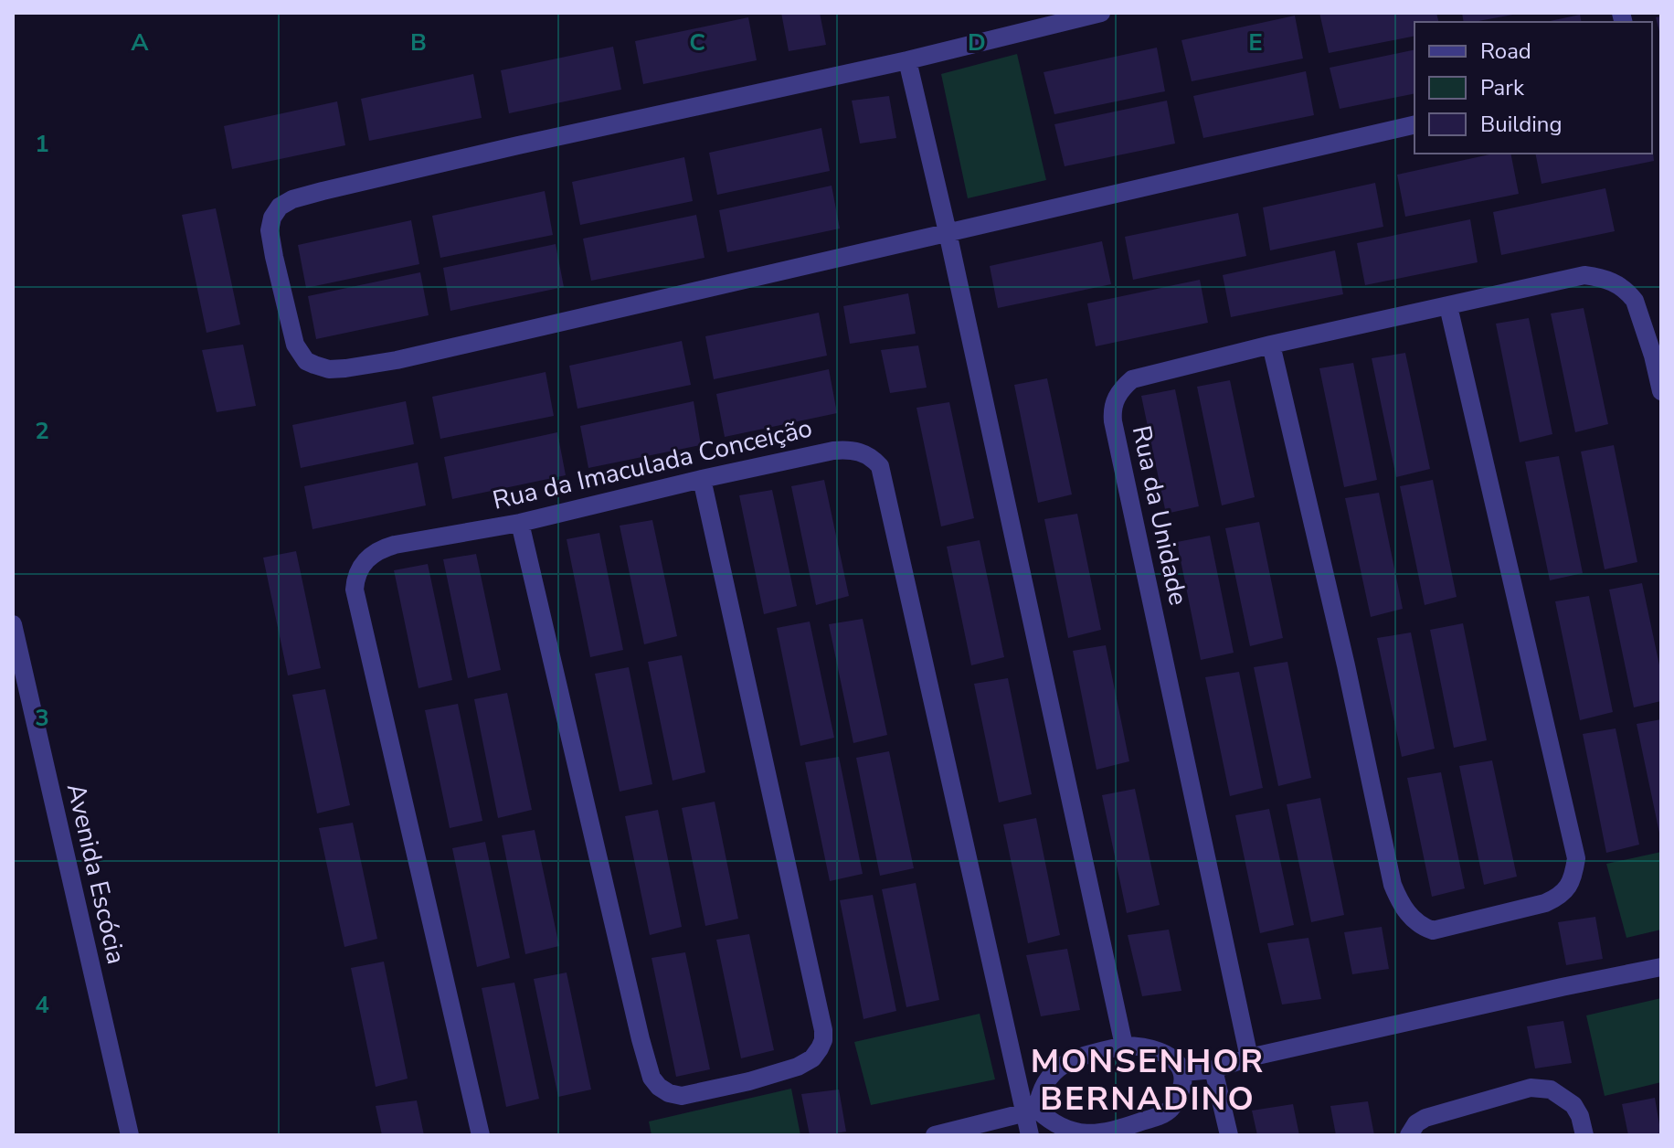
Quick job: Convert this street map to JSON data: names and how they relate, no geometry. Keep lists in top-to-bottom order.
{
  "streets": {
    "street": ["Rua da Imaculada Conceição", "Rua da Unidade", "Avenida Escócia"]
  },
  "districts": ["MONSENHOR BERNADINO"],
  "legend": ["Road", "Park", "Building"],
  "grid": {
    "columns": [
      "A",
      "B",
      "C",
      "D",
      "E"
    ],
    "rows": [
      "1",
      "2",
      "3",
      "4"
    ]
  }
}
